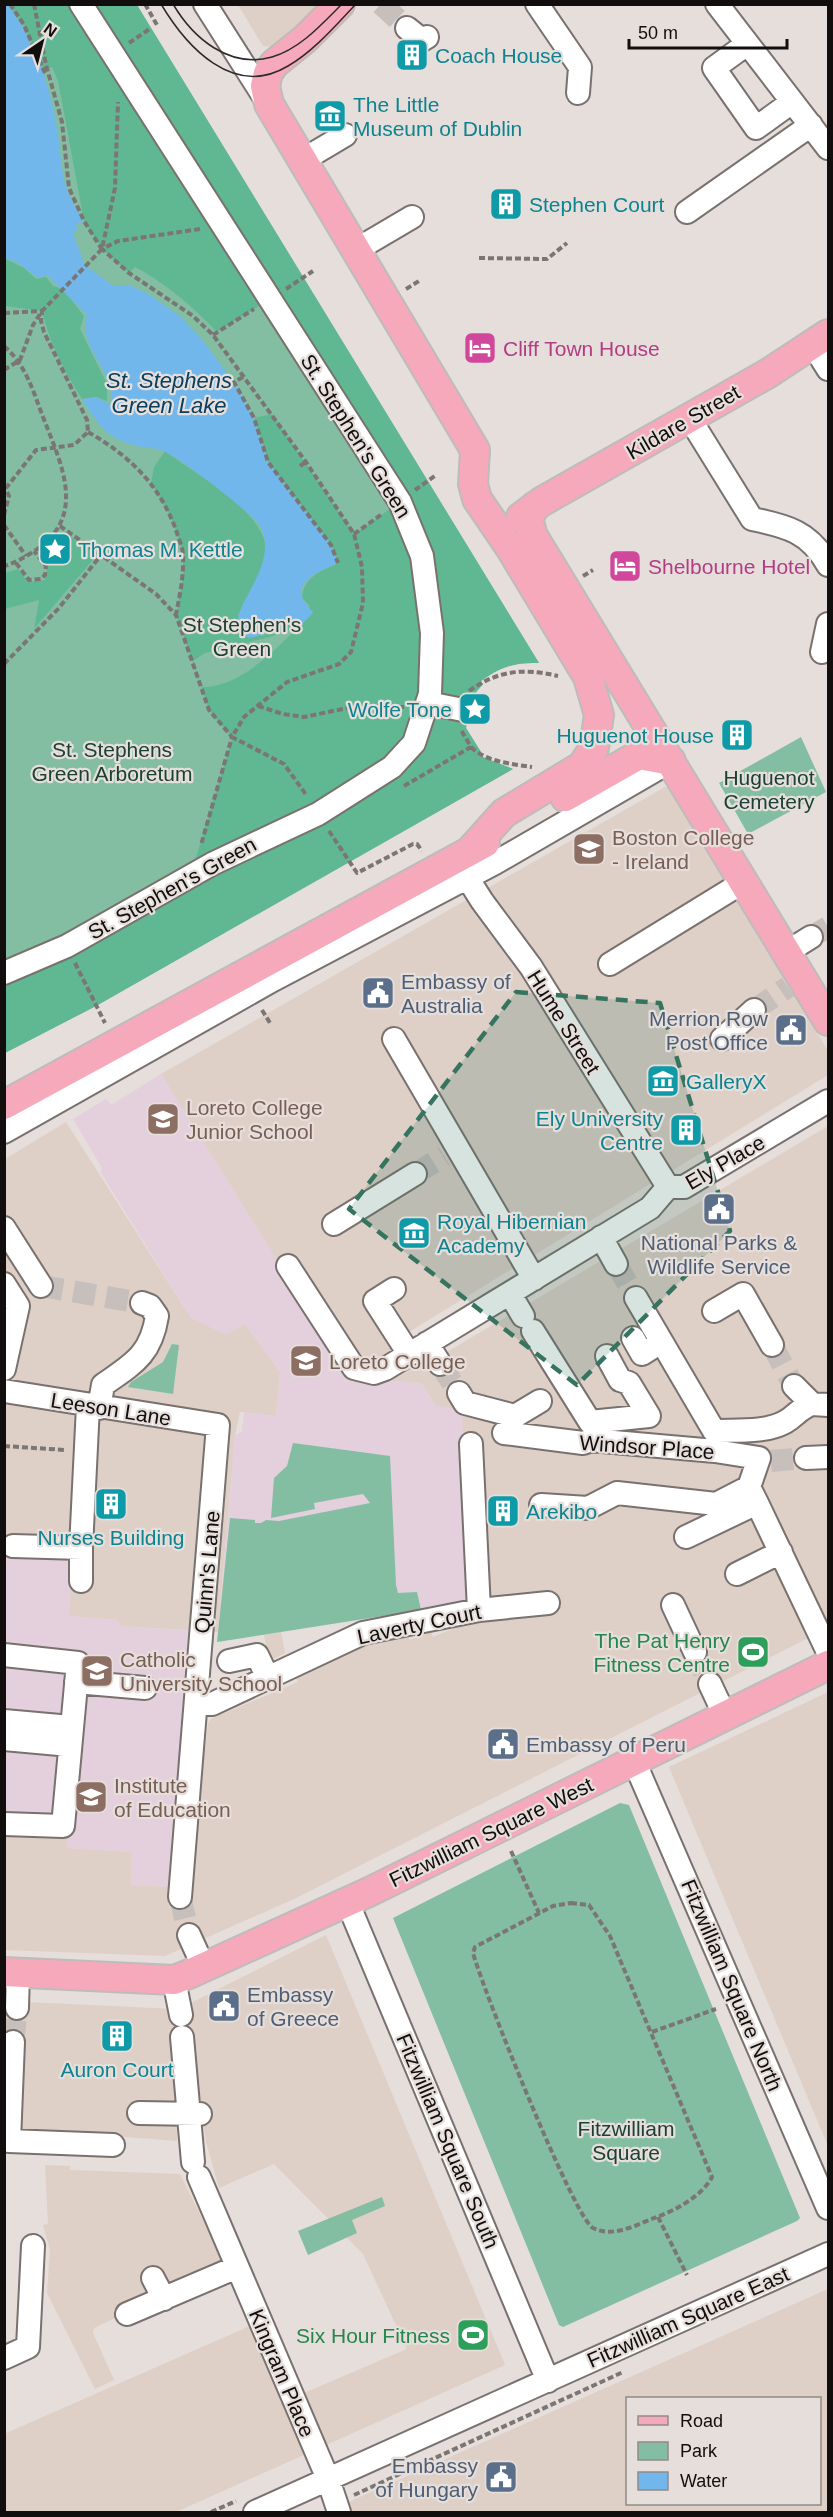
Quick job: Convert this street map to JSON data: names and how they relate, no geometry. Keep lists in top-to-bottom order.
{
  "streets": {
    "main road": ["Kildare Street", "Fitzwilliam Square West"],
    "street": [
      "St. Stephen's Green",
      "Hume Street",
      "Ely Place",
      "Leeson Lane",
      "Windsor Place",
      "Quinn's Lane",
      "Laverty Court",
      "Fitzwilliam Square North",
      "Fitzwilliam Square South",
      "Fitzwilliam Square East",
      "Kingram Place"
    ]
  },
  "crossings": [
    ["Hume Street", "Ely Place"],
    ["Leeson Lane", "Quinn's Lane"],
    ["Quinn's Lane", "Laverty Court"],
    ["Fitzwilliam Square West", "Fitzwilliam Square North"],
    ["Fitzwilliam Square West", "Fitzwilliam Square South"],
    ["Fitzwilliam Square South", "Fitzwilliam Square East"],
    ["Fitzwilliam Square East", "Kingram Place"]
  ],
  "water": ["St. Stephens Green Lake"],
  "parks": [
    "St Stephen's Green",
    "St. Stephens Green Arboretum",
    "Huguenot Cemetery",
    "Fitzwilliam Square"
  ],
  "places": {
    "building": [
      "Coach House",
      "Stephen Court",
      "Huguenot House",
      "Ely University Centre",
      "Nurses Building",
      "Arekibo",
      "Auron Court"
    ],
    "museum": ["The Little Museum of Dublin", "GalleryX", "Royal Hibernian Academy"],
    "hotel": ["Cliff Town House", "Shelbourne Hotel"],
    "place": ["Thomas M. Kettle", "Wolfe Tone"],
    "school or university": [
      "Boston College - Ireland",
      "Loreto College Junior School",
      "Loreto College",
      "Catholic University School",
      "Institute of Education"
    ],
    "public building": [
      "Embassy of Australia",
      "Merrion Row Post Office",
      "National Parks & Wildlife Service",
      "Embassy of Peru",
      "Embassy of Greece",
      "Embassy of Hungary"
    ],
    "sports": ["The Pat Henry Fitness Centre", "Six Hour Fitness"]
  },
  "legend": ["Road", "Park", "Water"],
  "scale_bar": "50 m",
  "north": "top right"
}
